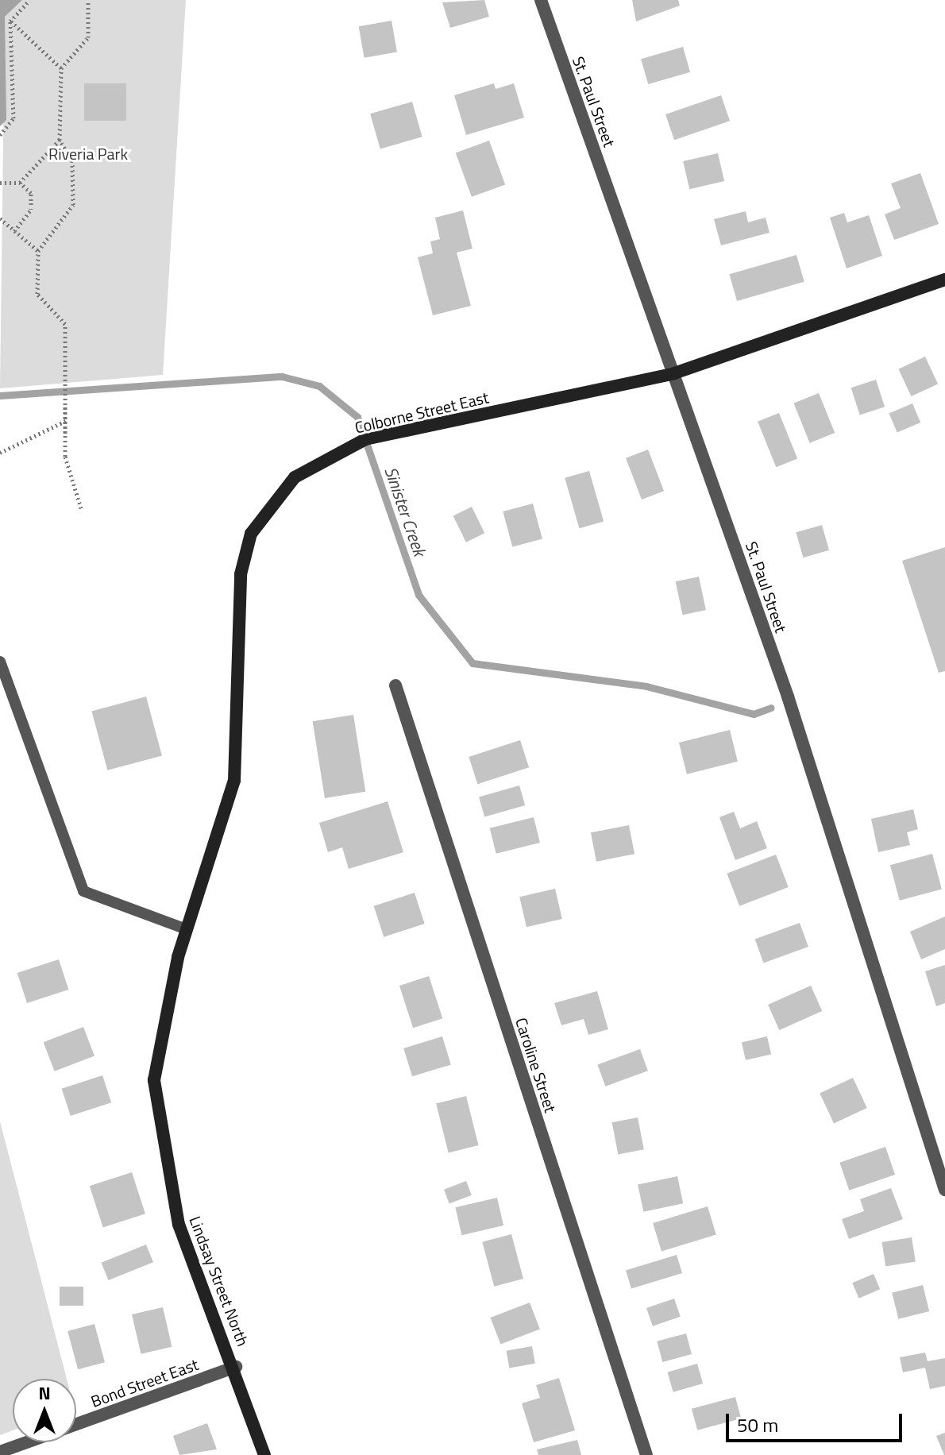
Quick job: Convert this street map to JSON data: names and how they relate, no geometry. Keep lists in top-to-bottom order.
{
  "streets": {
    "main road": ["Colborne Street East", "Lindsay Street North"],
    "street": ["St. Paul Street", "Caroline Street", "Bond Street East"]
  },
  "crossings": [
    ["St. Paul Street", "Colborne Street East"],
    ["Colborne Street East", "Lindsay Street North"],
    ["Lindsay Street North", "Bond Street East"]
  ],
  "water": ["Sinister Creek"],
  "parks": ["Riveria Park"],
  "scale_bar": "50 m",
  "north": "top"
}
